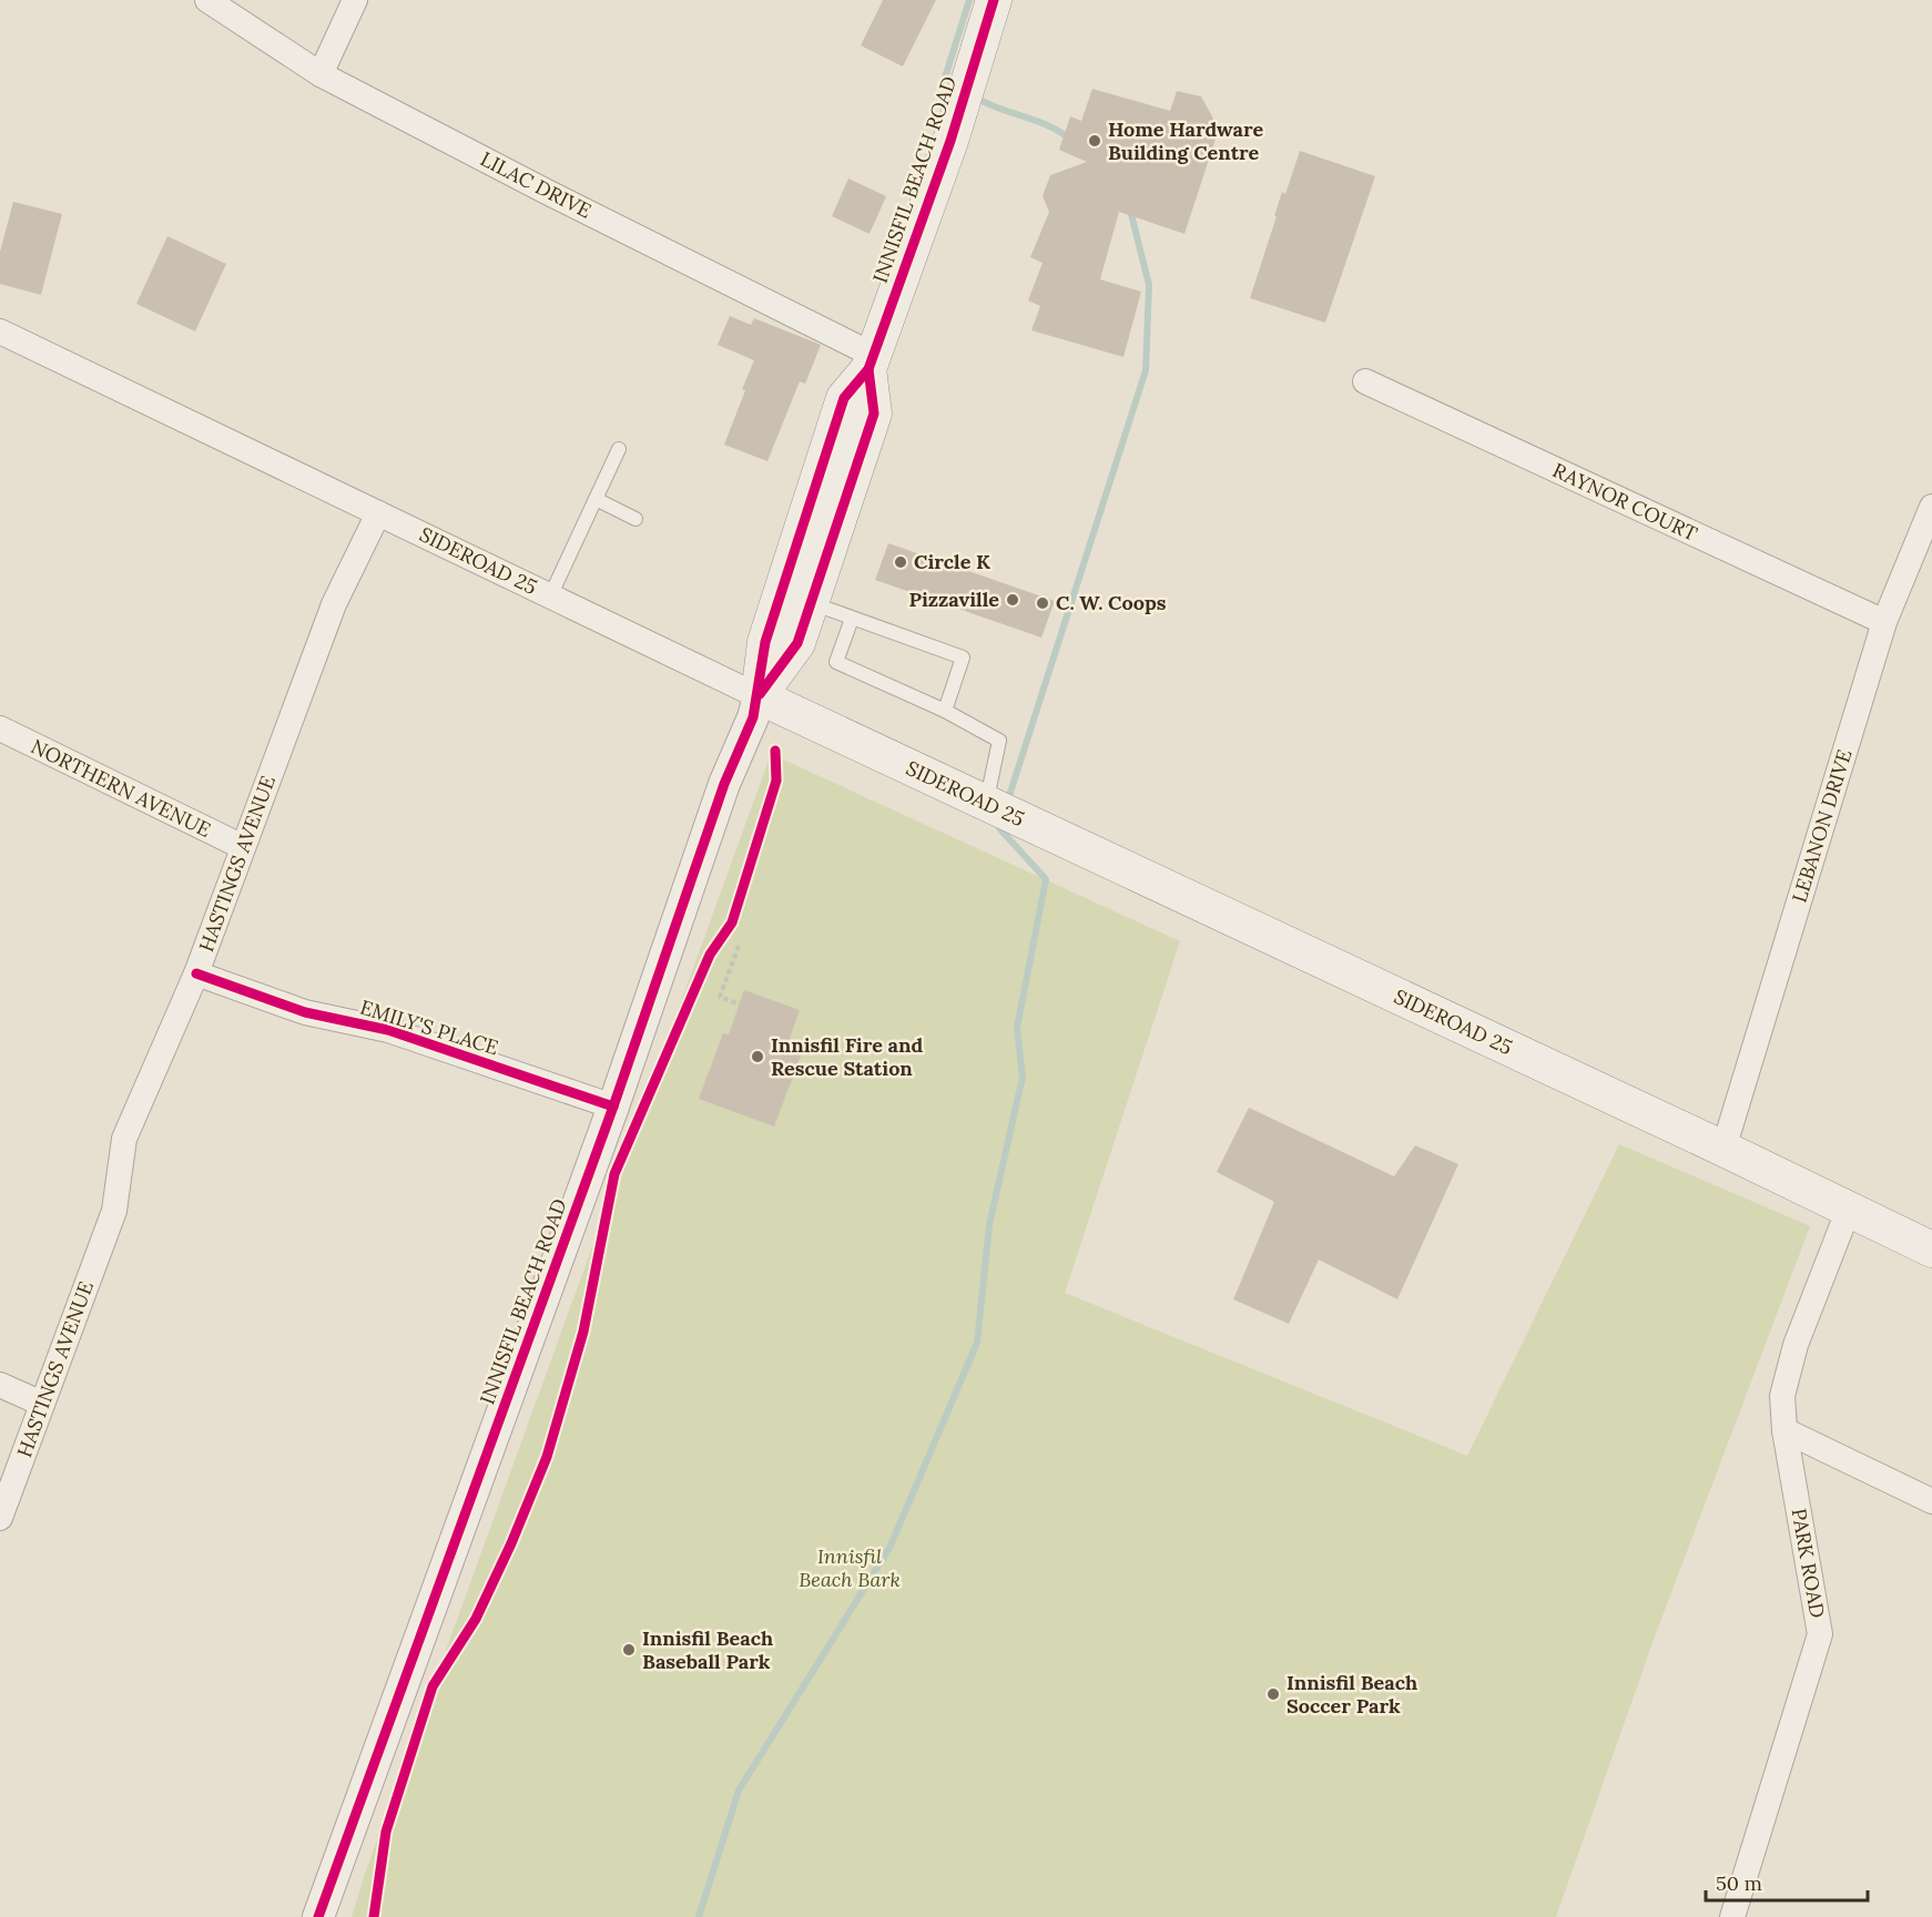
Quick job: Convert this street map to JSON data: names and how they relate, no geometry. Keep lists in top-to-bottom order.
{
  "streets": {
    "main road": ["INNISFIL BEACH ROAD", "SIDEROAD 25"],
    "street": [
      "LILAC DRIVE",
      "RAYNOR COURT",
      "NORTHERN AVENUE",
      "LEBANON DRIVE",
      "HASTINGS AVENUE",
      "EMILY'S PLACE",
      "PARK ROAD"
    ]
  },
  "crossings": [
    ["INNISFIL BEACH ROAD", "LILAC DRIVE"],
    ["INNISFIL BEACH ROAD", "SIDEROAD 25"],
    ["INNISFIL BEACH ROAD", "EMILY'S PLACE"],
    ["RAYNOR COURT", "LEBANON DRIVE"],
    ["SIDEROAD 25", "LEBANON DRIVE"],
    ["SIDEROAD 25", "HASTINGS AVENUE"],
    ["SIDEROAD 25", "PARK ROAD"],
    ["NORTHERN AVENUE", "HASTINGS AVENUE"],
    ["HASTINGS AVENUE", "EMILY'S PLACE"]
  ],
  "parks": ["Innisfil Beach Bark"],
  "places": [
    "Home Hardware Building Centre",
    "Circle K",
    "Pizzaville",
    "C. W. Coops",
    "Innisfil Fire and Rescue Station",
    "Innisfil Beach Baseball Park",
    "Innisfil Beach Soccer Park"
  ],
  "scale_bar": "50 m"
}
